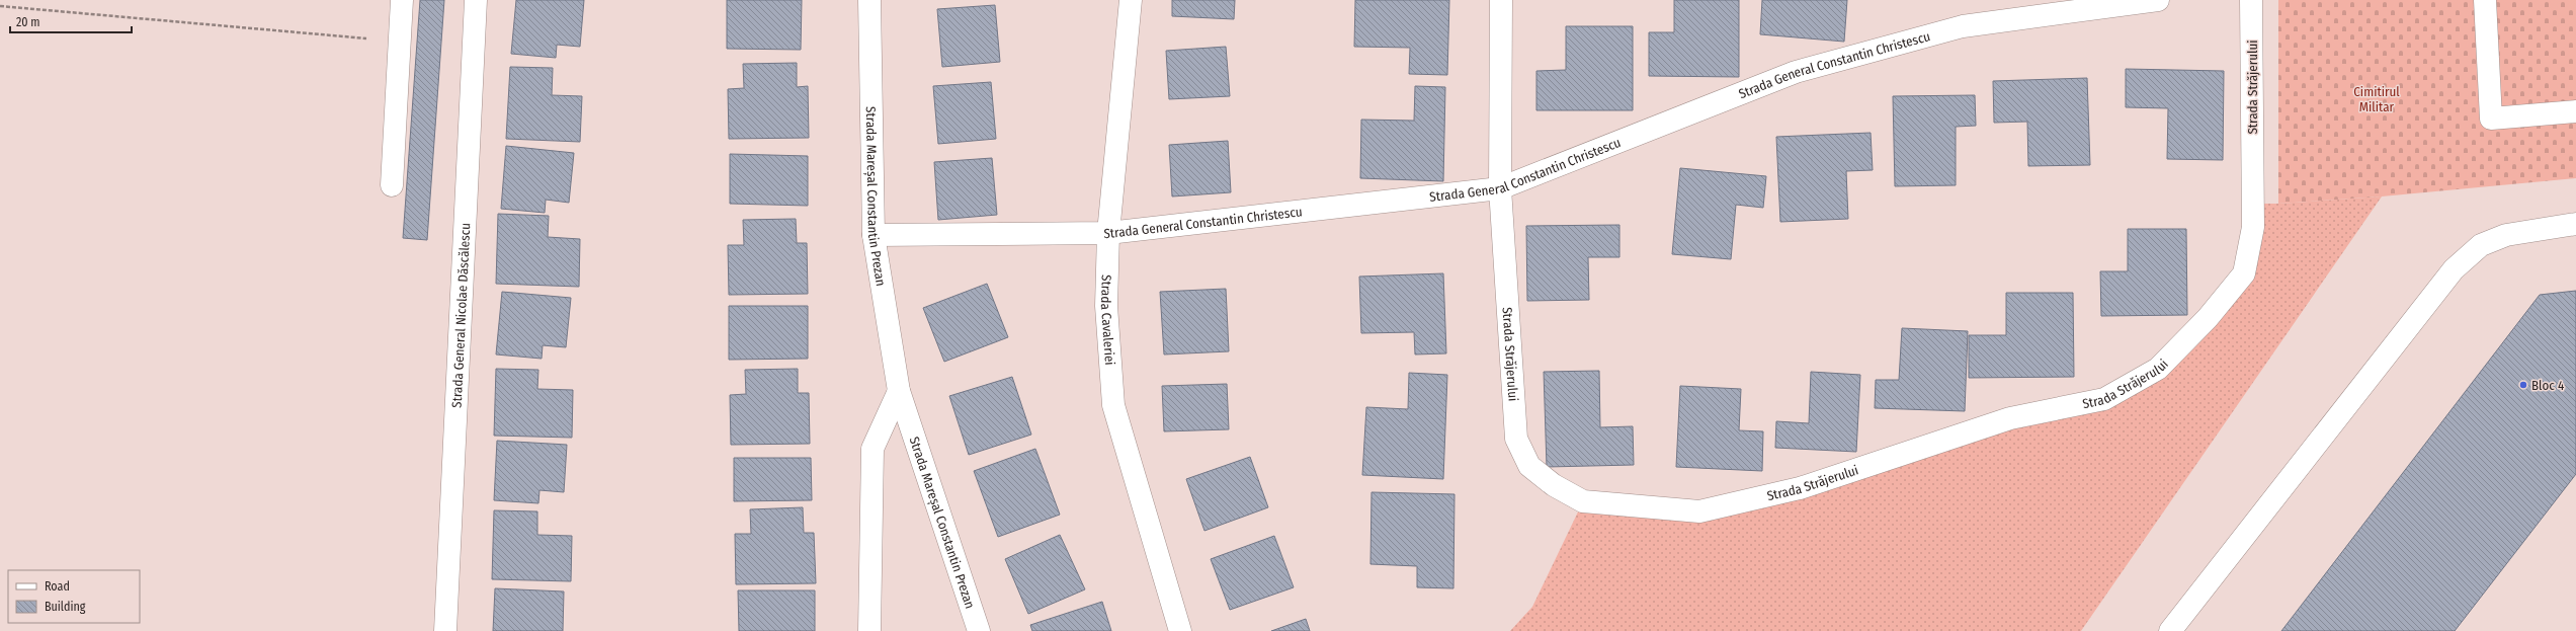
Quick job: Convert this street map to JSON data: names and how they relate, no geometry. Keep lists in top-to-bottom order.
{
  "streets": {
    "street": [
      "Strada General Constantin Christescu",
      "Strada Străjerului",
      "Strada Mareșal Constantin Prezan",
      "Strada General Nicolae Dăscălescu",
      "Strada Cavaleriei"
    ]
  },
  "crossings": [
    ["Strada General Constantin Christescu", "Strada Străjerului"],
    ["Strada General Constantin Christescu", "Strada Mareșal Constantin Prezan"],
    ["Strada General Constantin Christescu", "Strada Cavaleriei"]
  ],
  "parks": ["Cimitirul Militar"],
  "places": ["Bloc 4"],
  "legend": ["Road", "Building"],
  "scale_bar": "20 m"
}
